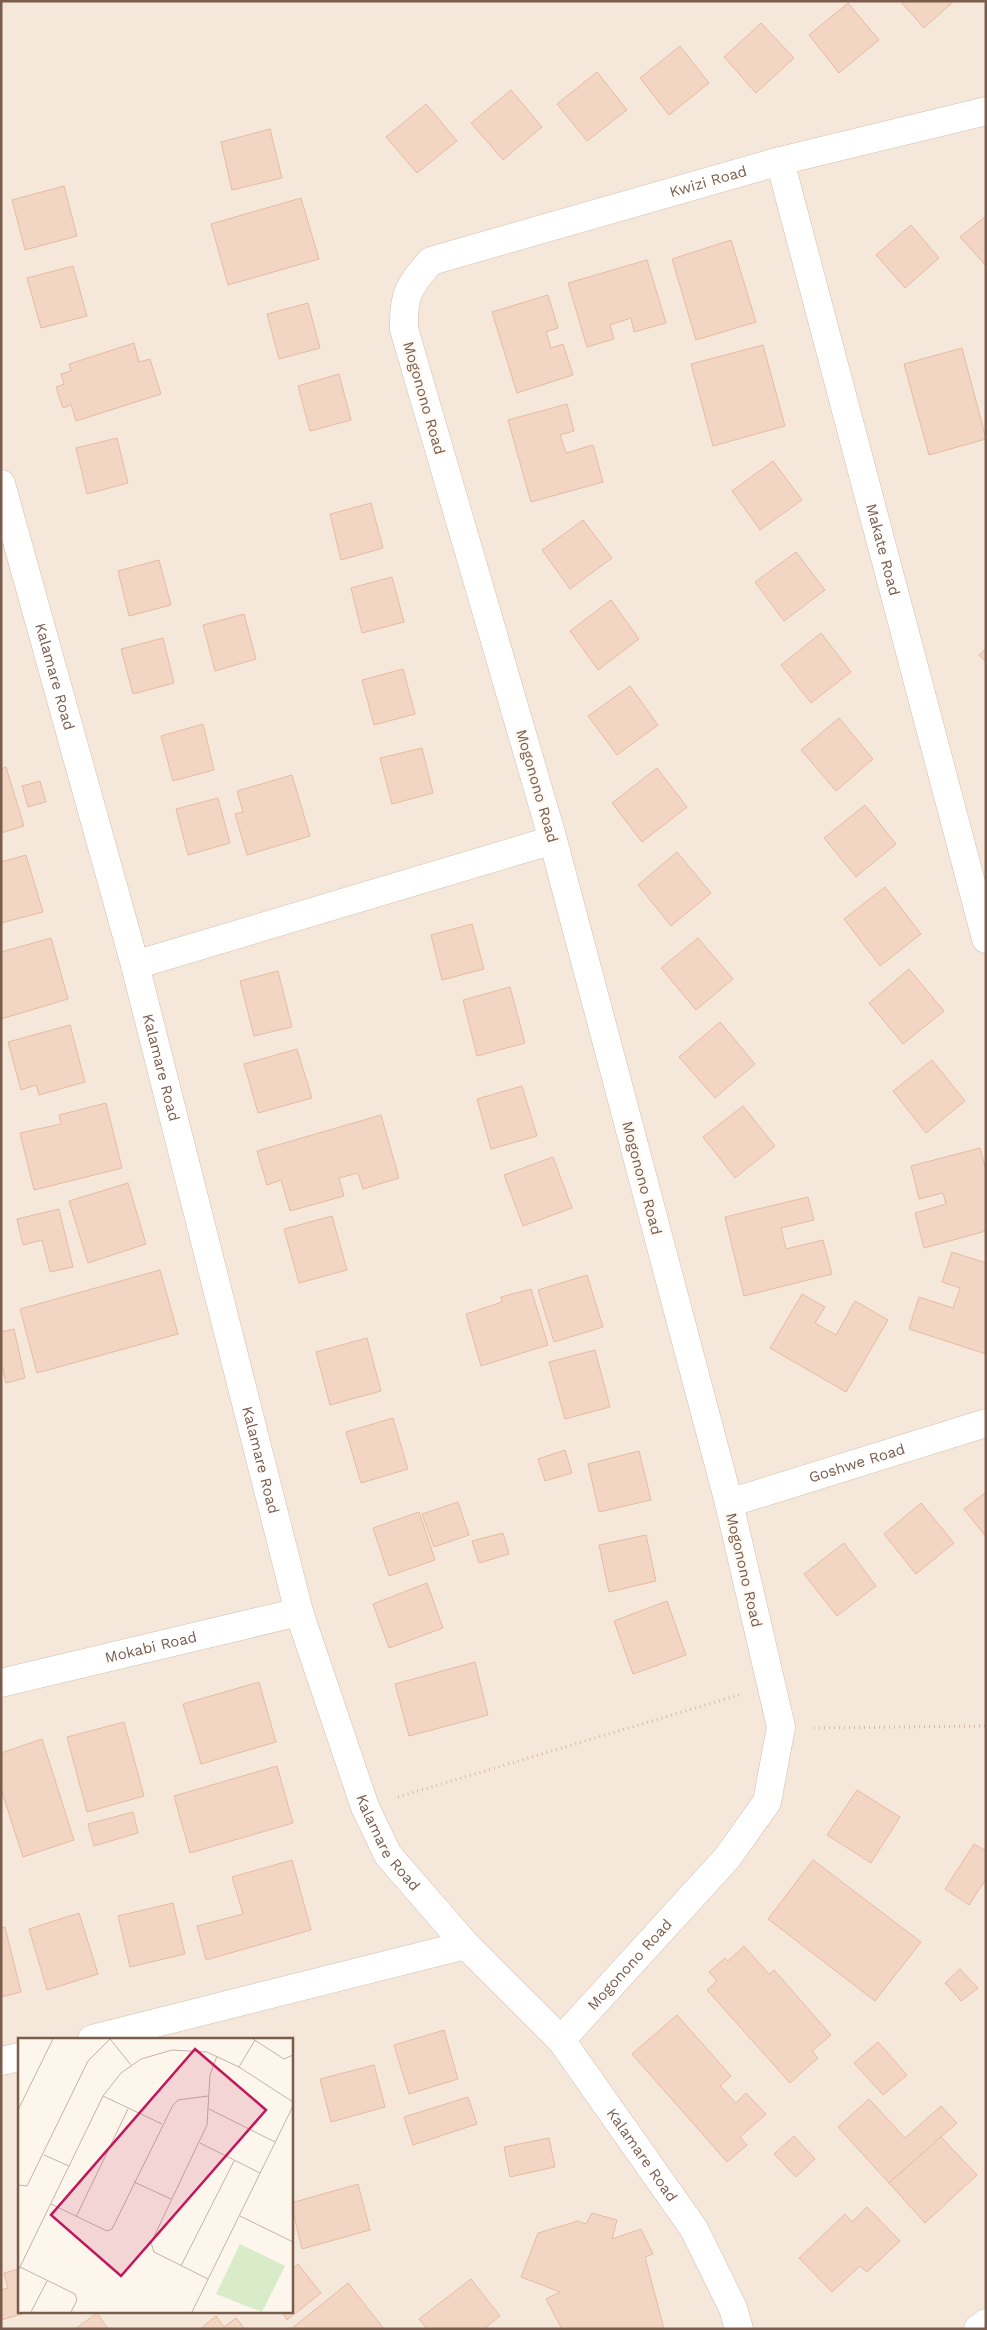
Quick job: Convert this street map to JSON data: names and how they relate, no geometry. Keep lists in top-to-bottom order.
{
  "streets": {
    "street": [
      "Kwizi Road",
      "Mogonono Road",
      "Makate Road",
      "Kalamare Road",
      "Goshwe Road",
      "Mokabi Road"
    ]
  },
  "crossings": [
    ["Kwizi Road", "Mogonono Road"],
    ["Kwizi Road", "Makate Road"],
    ["Mogonono Road", "Kalamare Road"],
    ["Mogonono Road", "Goshwe Road"],
    ["Kalamare Road", "Mokabi Road"]
  ]
}
